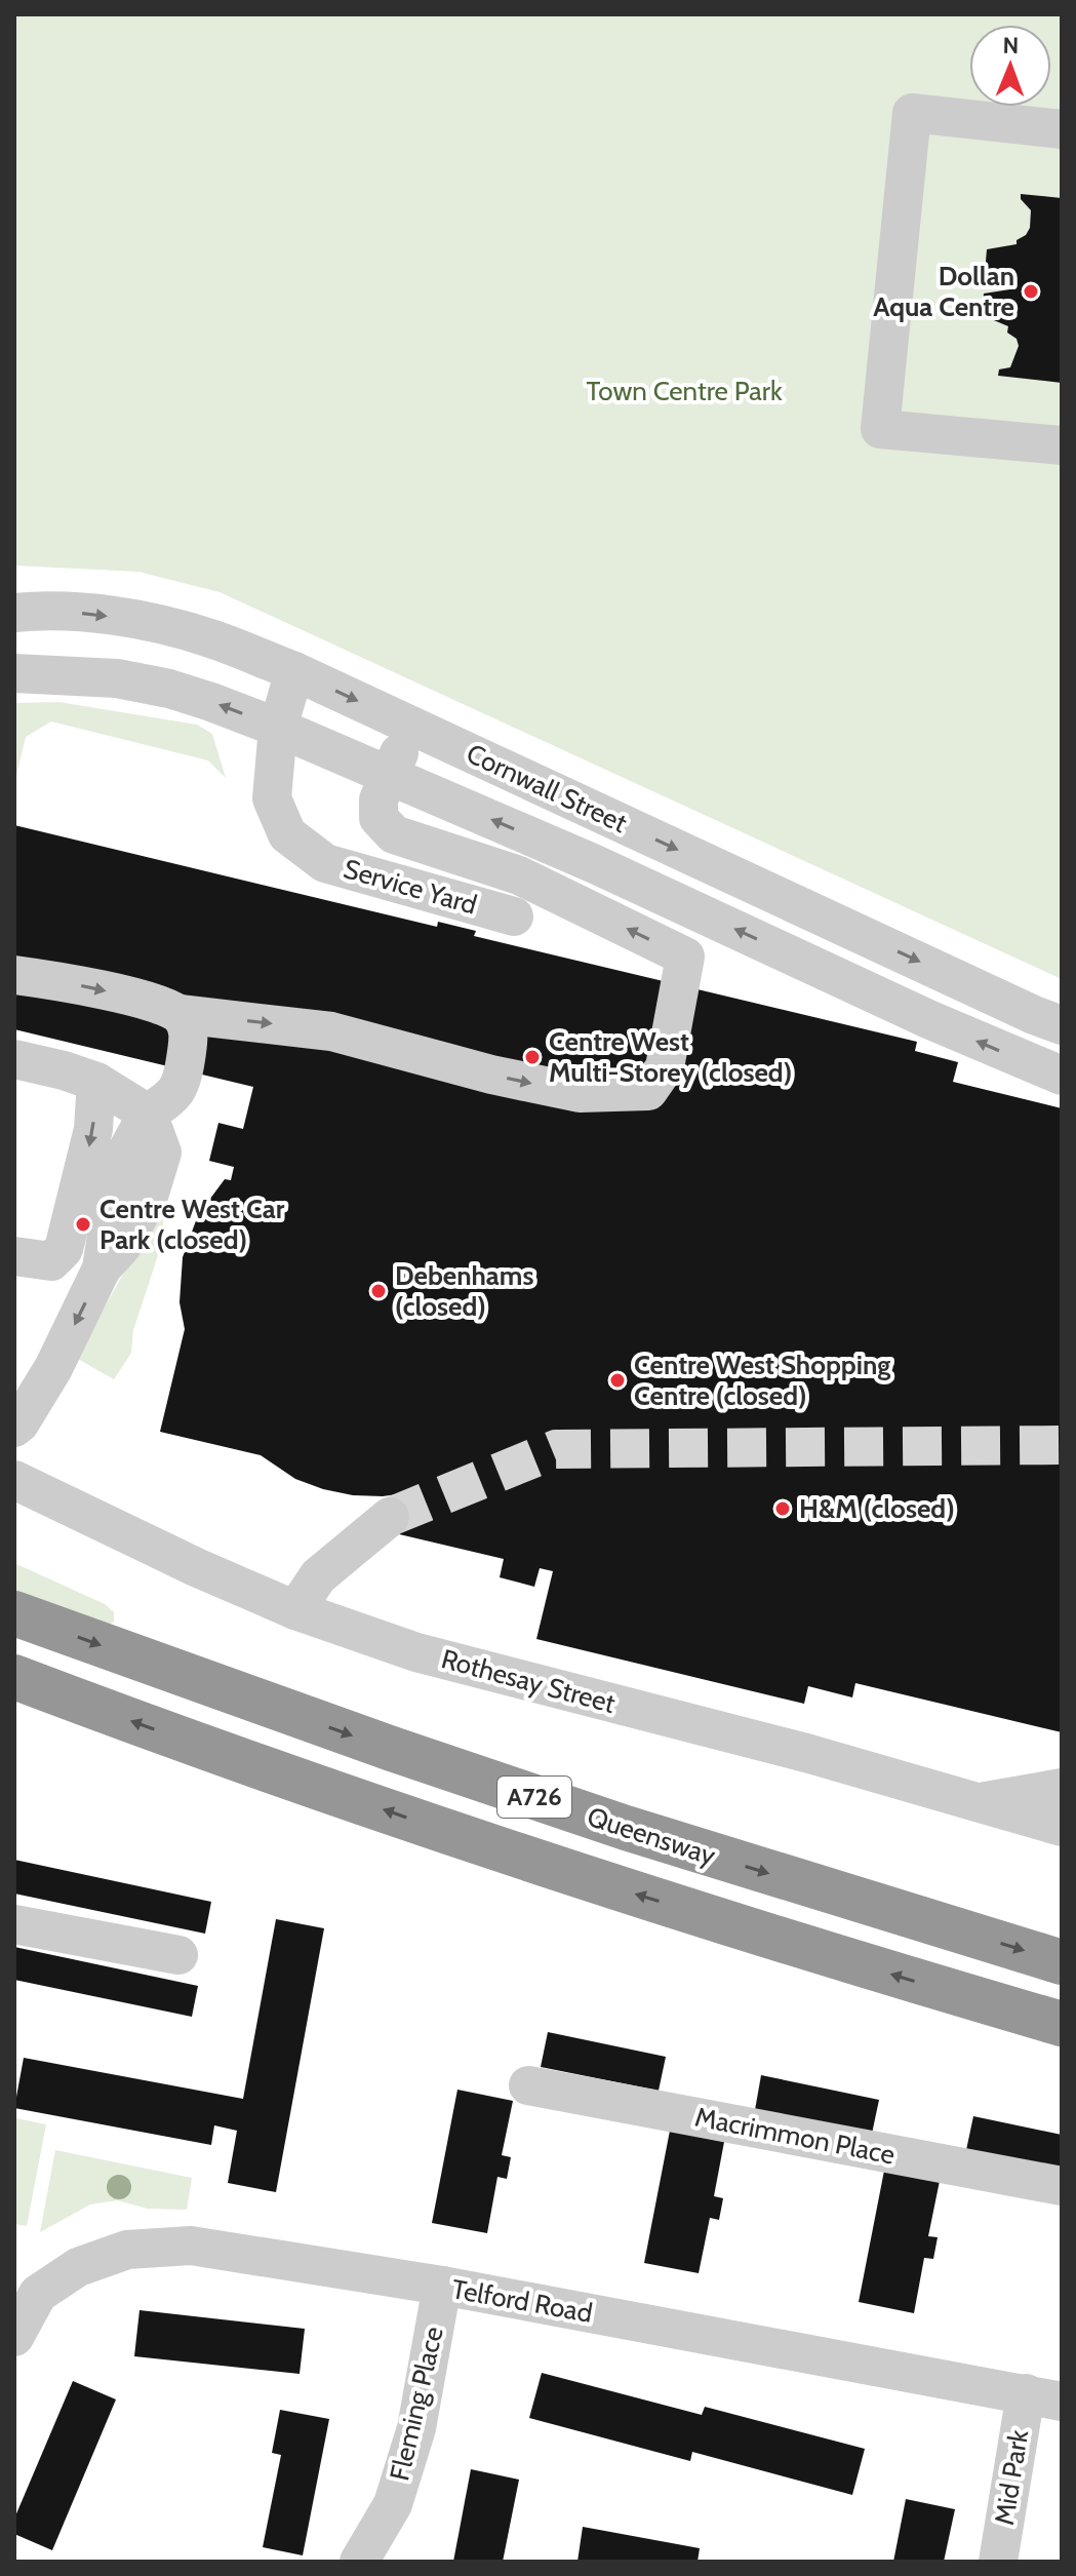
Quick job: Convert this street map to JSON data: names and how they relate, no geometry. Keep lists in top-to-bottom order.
{
  "streets": {
    "highway": ["A726", "Queensway"],
    "street": [
      "Cornwall Street",
      "Service Yard",
      "Rothesay Street",
      "Macrimmon Place",
      "Telford Road",
      "Fleming Place",
      "Mid Park"
    ]
  },
  "crossings": [
    ["Cornwall Street", "Service Yard"],
    ["Telford Road", "Fleming Place"],
    ["Telford Road", "Mid Park"]
  ],
  "parks": ["Town Centre Park"],
  "places": [
    "Dollan Aqua Centre",
    "Centre West Multi-Storey (closed)",
    "Centre West Car Park (closed)",
    "Debenhams (closed)",
    "Centre West Shopping Centre (closed)",
    "H&M (closed)"
  ],
  "north": "top"
}
